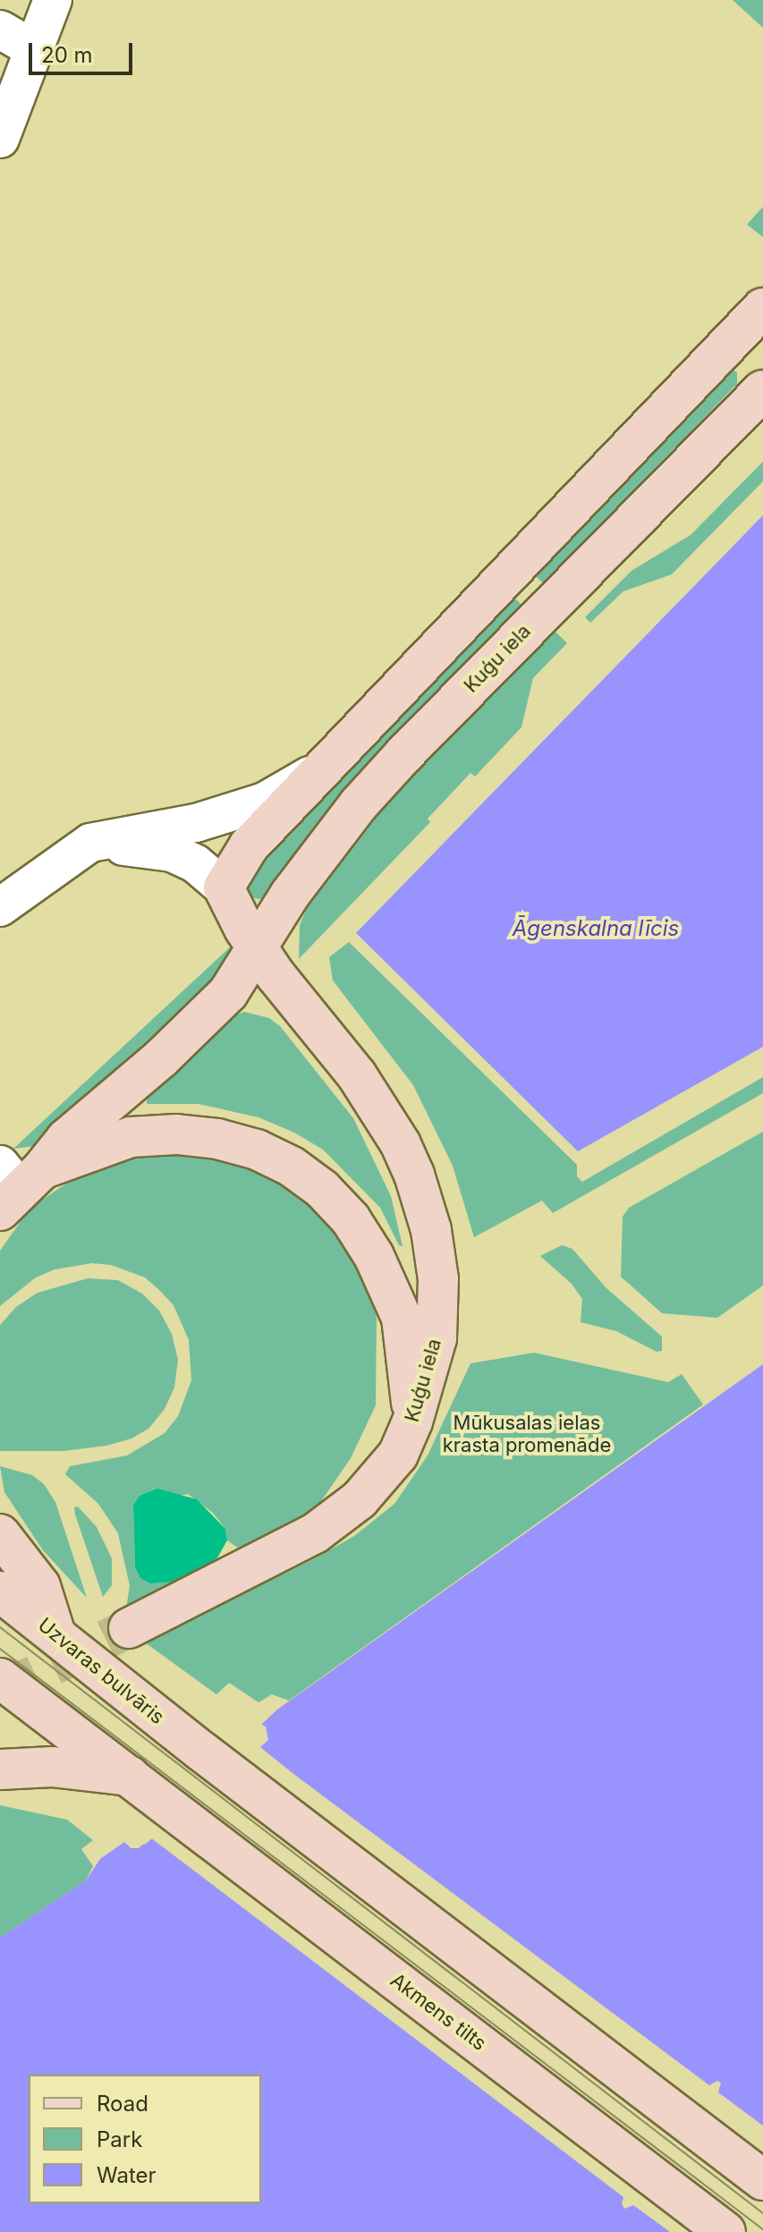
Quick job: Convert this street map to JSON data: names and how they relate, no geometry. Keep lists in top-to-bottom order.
{
  "streets": {
    "main road": ["Kuģu iela", "Uzvaras bulvāris", "Akmens tilts"]
  },
  "water": ["Āgenskalna līcis"],
  "parks": ["Mūkusalas ielas krasta promenāde"],
  "legend": ["Road", "Park", "Water"],
  "scale_bar": "20 m"
}
